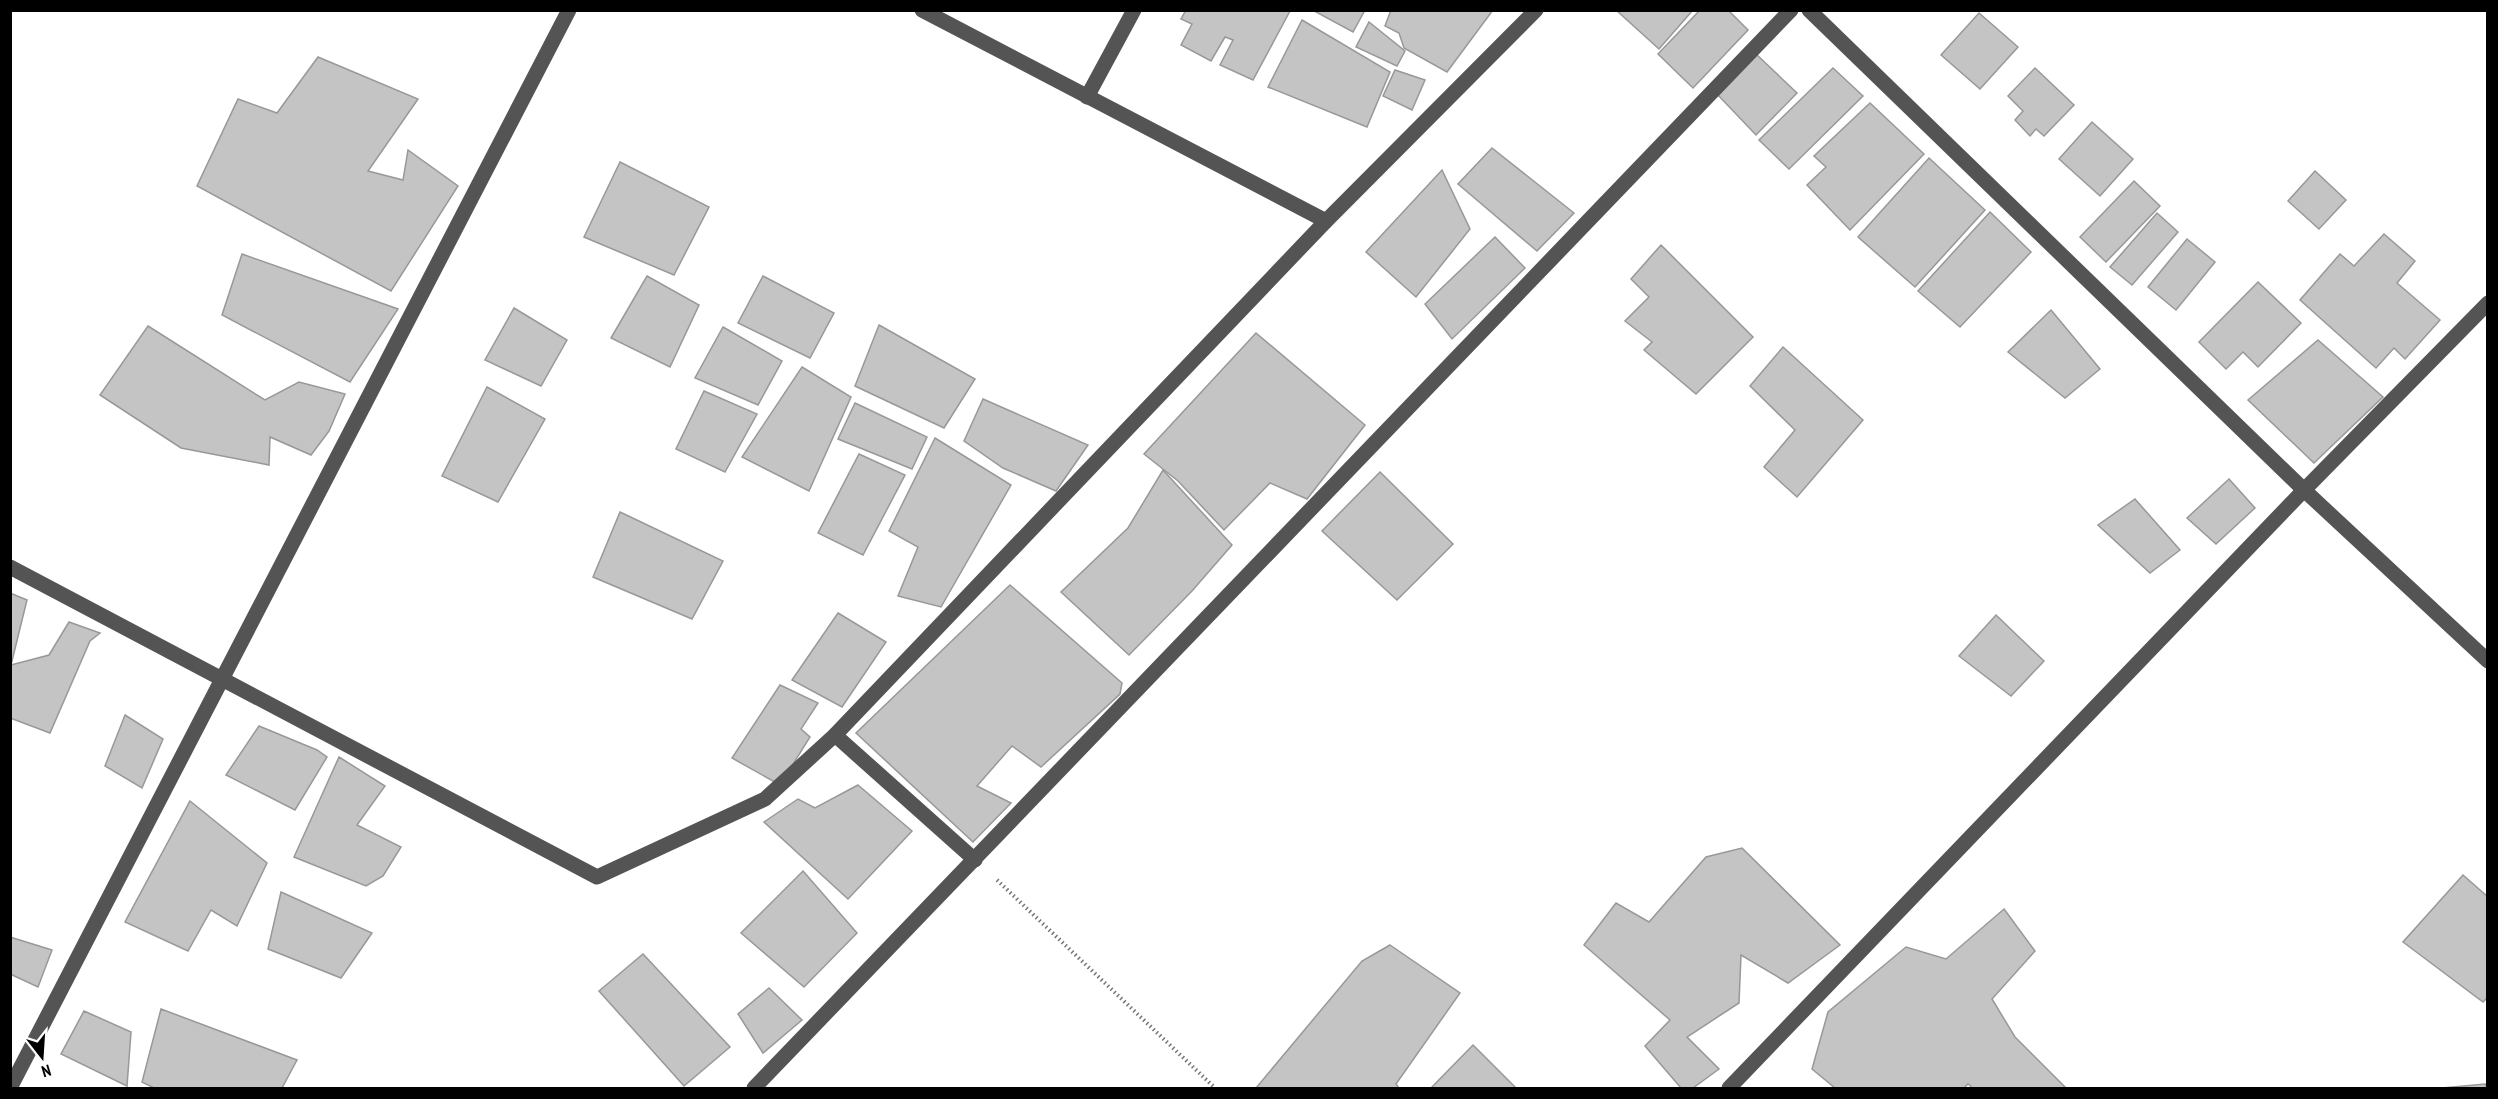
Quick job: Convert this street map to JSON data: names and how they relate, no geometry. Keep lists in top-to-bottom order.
{
  "north": "bottom"
}
